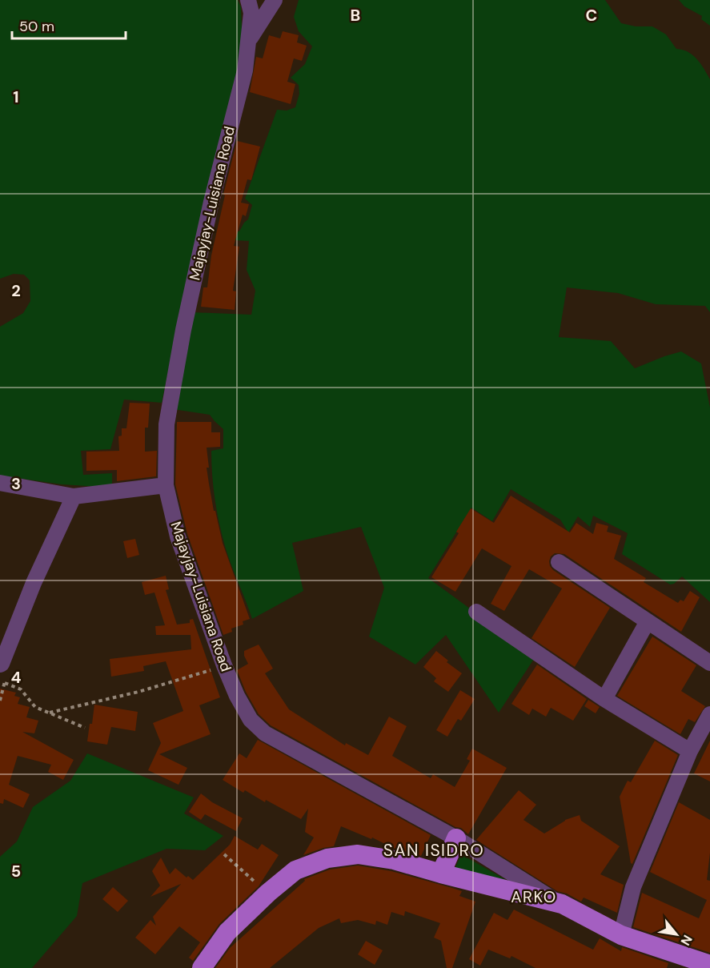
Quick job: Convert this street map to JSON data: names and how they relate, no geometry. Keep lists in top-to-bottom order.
{
  "streets": {
    "street": ["Majayjay-Luisiana Road"]
  },
  "districts": ["SAN ISIDRO", "ARKO"],
  "scale_bar": "50 m",
  "north": "bottom right",
  "grid": {
    "columns": ["B", "C"],
    "rows": [
      "1",
      "2",
      "3",
      "4",
      "5"
    ]
  }
}
